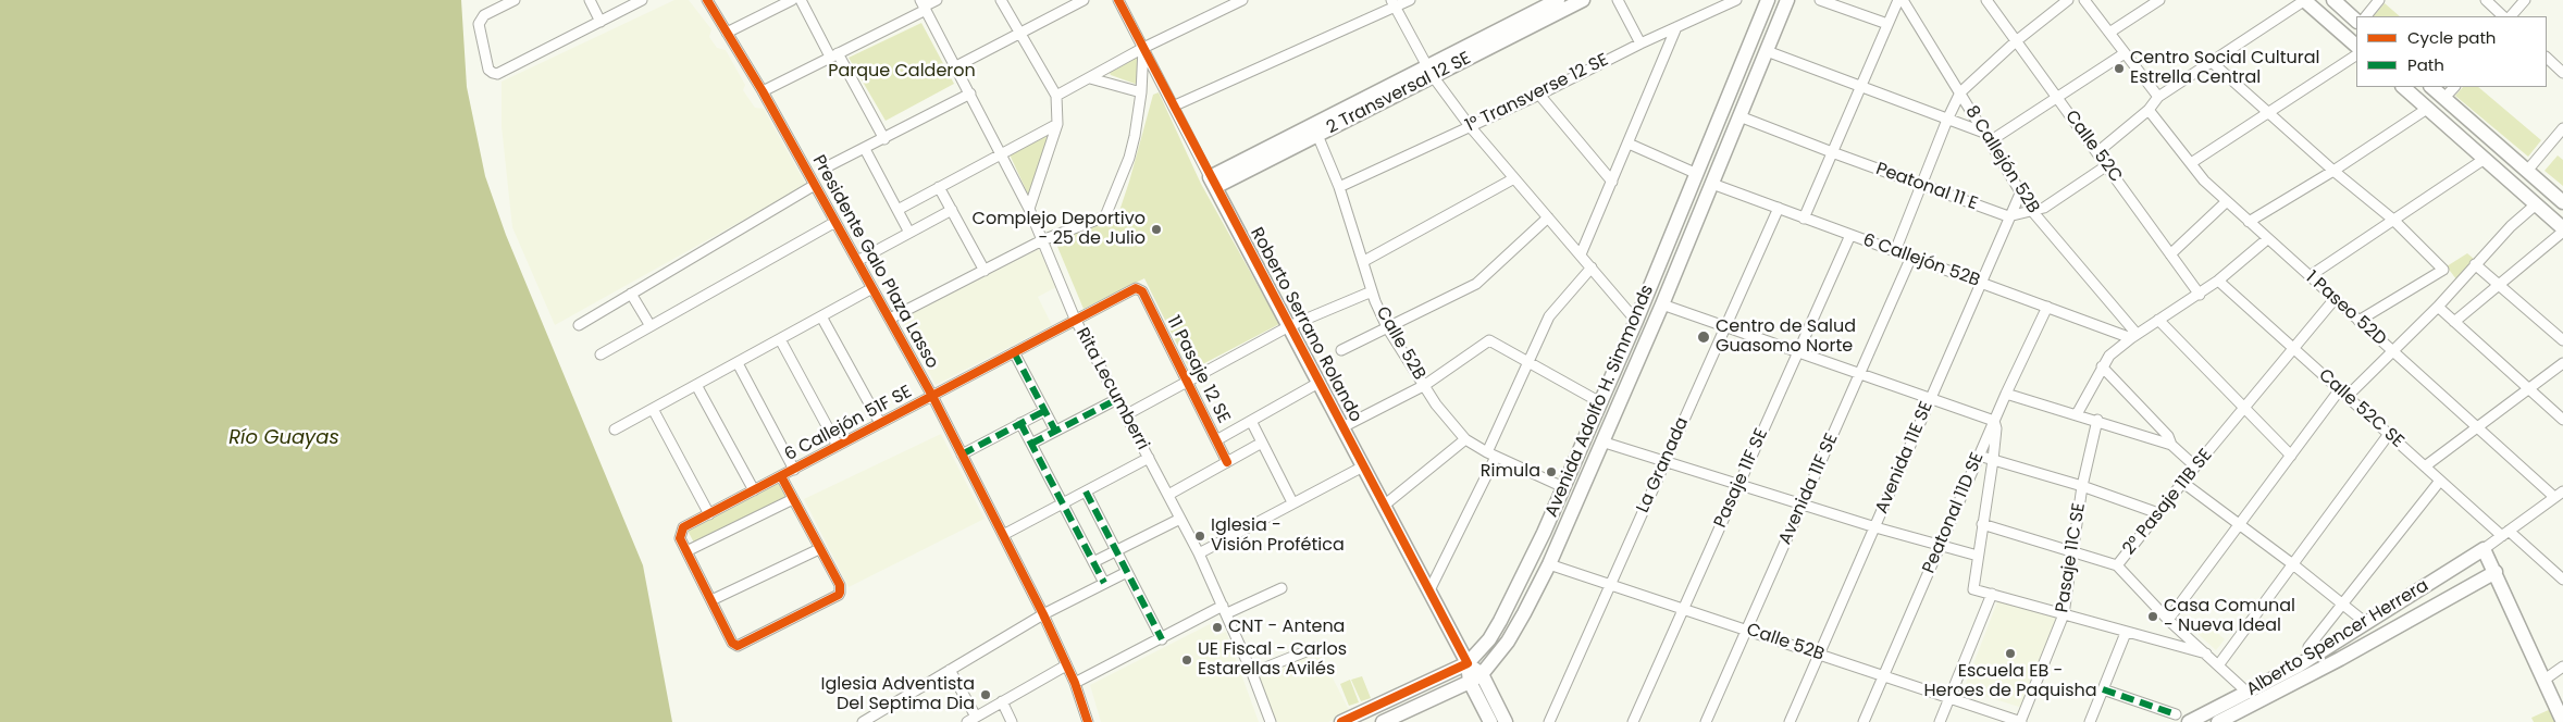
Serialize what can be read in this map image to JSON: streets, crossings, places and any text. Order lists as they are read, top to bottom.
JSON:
{
  "streets": {
    "street": [
      "2 Transversal 12 SE",
      "1° Transverse 12 SE",
      "Calle 52C",
      "8 Callejón 52B",
      "Peatonal 11 E",
      "6 Callejón 52B",
      "Presidente Galo Plaza Lasso",
      "1 Paseo 52D",
      "Roberto Serrano Rolando",
      "Calle 52B",
      "11 Pasaje 12 SE",
      "Rita Lecumberri",
      "Avenida Adolfo H. Simmonds",
      "Calle 52C SE",
      "6 Callejón 51F SE",
      "Avenida 11E SE",
      "La Granada",
      "Pasaje 11F SE",
      "Avenida 11F SE",
      "2° Pasaje 11B SE",
      "Peatonal 11D SE",
      "Pasaje 11C SE",
      "Alberto Spencer Herrera"
    ]
  },
  "crossings": [
    ["2 Transversal 12 SE", "Roberto Serrano Rolando"],
    ["2 Transversal 12 SE", "Calle 52B"],
    ["1° Transverse 12 SE", "Calle 52B"],
    ["8 Callejón 52B", "6 Callejón 52B"],
    ["8 Callejón 52B", "Avenida 11E SE"],
    ["Peatonal 11 E", "Avenida Adolfo H. Simmonds"],
    ["Peatonal 11 E", "Avenida 11E SE"],
    ["6 Callejón 52B", "Avenida Adolfo H. Simmonds"],
    ["6 Callejón 52B", "Avenida 11E SE"],
    ["6 Callejón 52B", "La Granada"],
    ["6 Callejón 52B", "Pasaje 11F SE"],
    ["6 Callejón 52B", "Avenida 11F SE"],
    ["6 Callejón 52B", "Peatonal 11D SE"],
    ["Presidente Galo Plaza Lasso", "6 Callejón 51F SE"],
    ["1 Paseo 52D", "2° Pasaje 11B SE"],
    ["Roberto Serrano Rolando", "Avenida Adolfo H. Simmonds"],
    ["Calle 52B", "Avenida Adolfo H. Simmonds"],
    ["Calle 52B", "Avenida 11E SE"],
    ["Calle 52B", "La Granada"],
    ["Calle 52B", "Pasaje 11F SE"],
    ["Calle 52B", "Avenida 11F SE"],
    ["Calle 52B", "Peatonal 11D SE"],
    ["Calle 52B", "Pasaje 11C SE"],
    ["11 Pasaje 12 SE", "6 Callejón 51F SE"],
    ["Rita Lecumberri", "6 Callejón 51F SE"],
    ["Calle 52C SE", "2° Pasaje 11B SE"],
    ["2° Pasaje 11B SE", "Alberto Spencer Herrera"]
  ],
  "water": ["Río Guayas"],
  "parks": ["Parque Calderon"],
  "places": [
    "Centro Social Cultural Estrella Central",
    "Complejo Deportivo - 25 de Julio",
    "Centro de Salud Guasomo Norte",
    "Rimula",
    "Iglesia - Visión Profética",
    "Casa Comunal - Nueva Ideal",
    "CNT - Antena",
    "Escuela EB - Heroes de Paquisha",
    "UE Fiscal - Carlos Estarellas Avilés",
    "Iglesia Adventista Del Septima Dia"
  ],
  "legend": ["Cycle path", "Path"]
}
